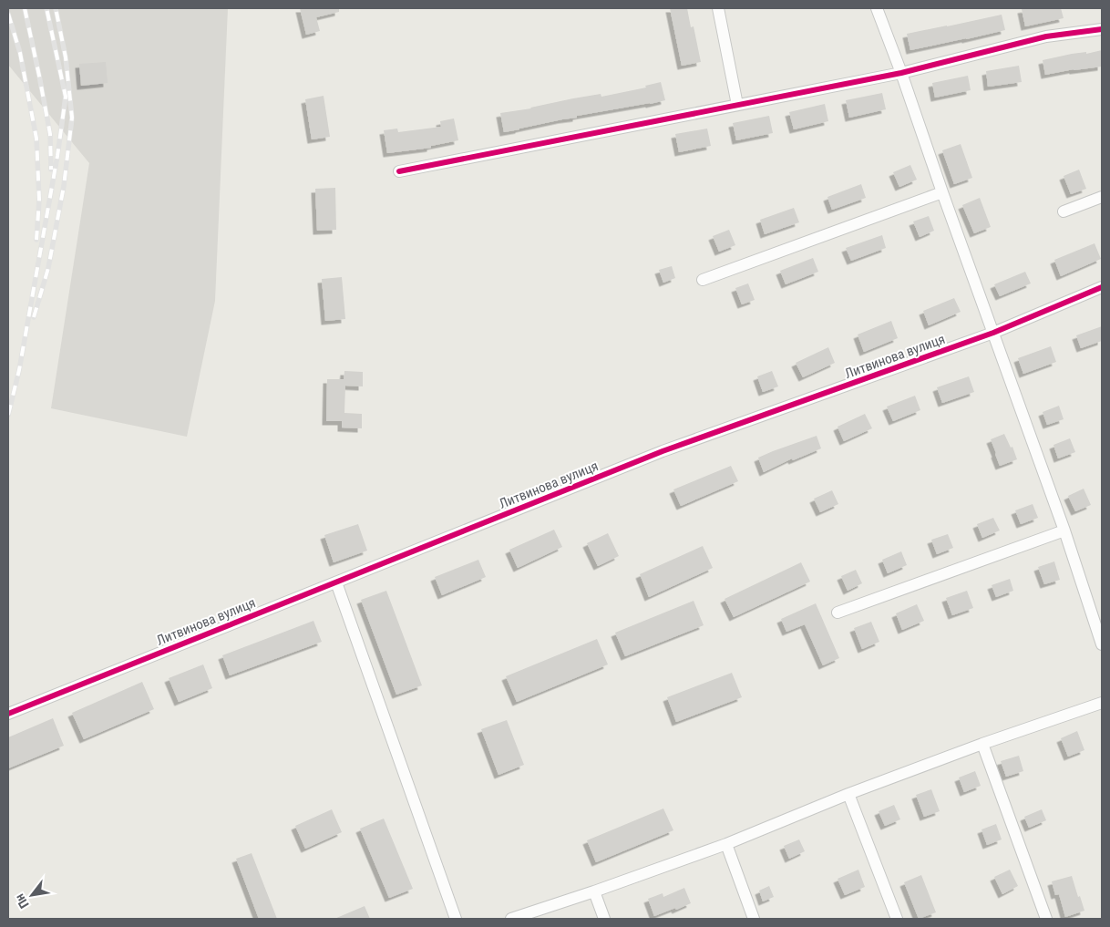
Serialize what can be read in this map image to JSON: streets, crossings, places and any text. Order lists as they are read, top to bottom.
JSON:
{
  "streets": {
    "street": ["Литвинова вулиця"]
  },
  "north": "bottom left"
}
